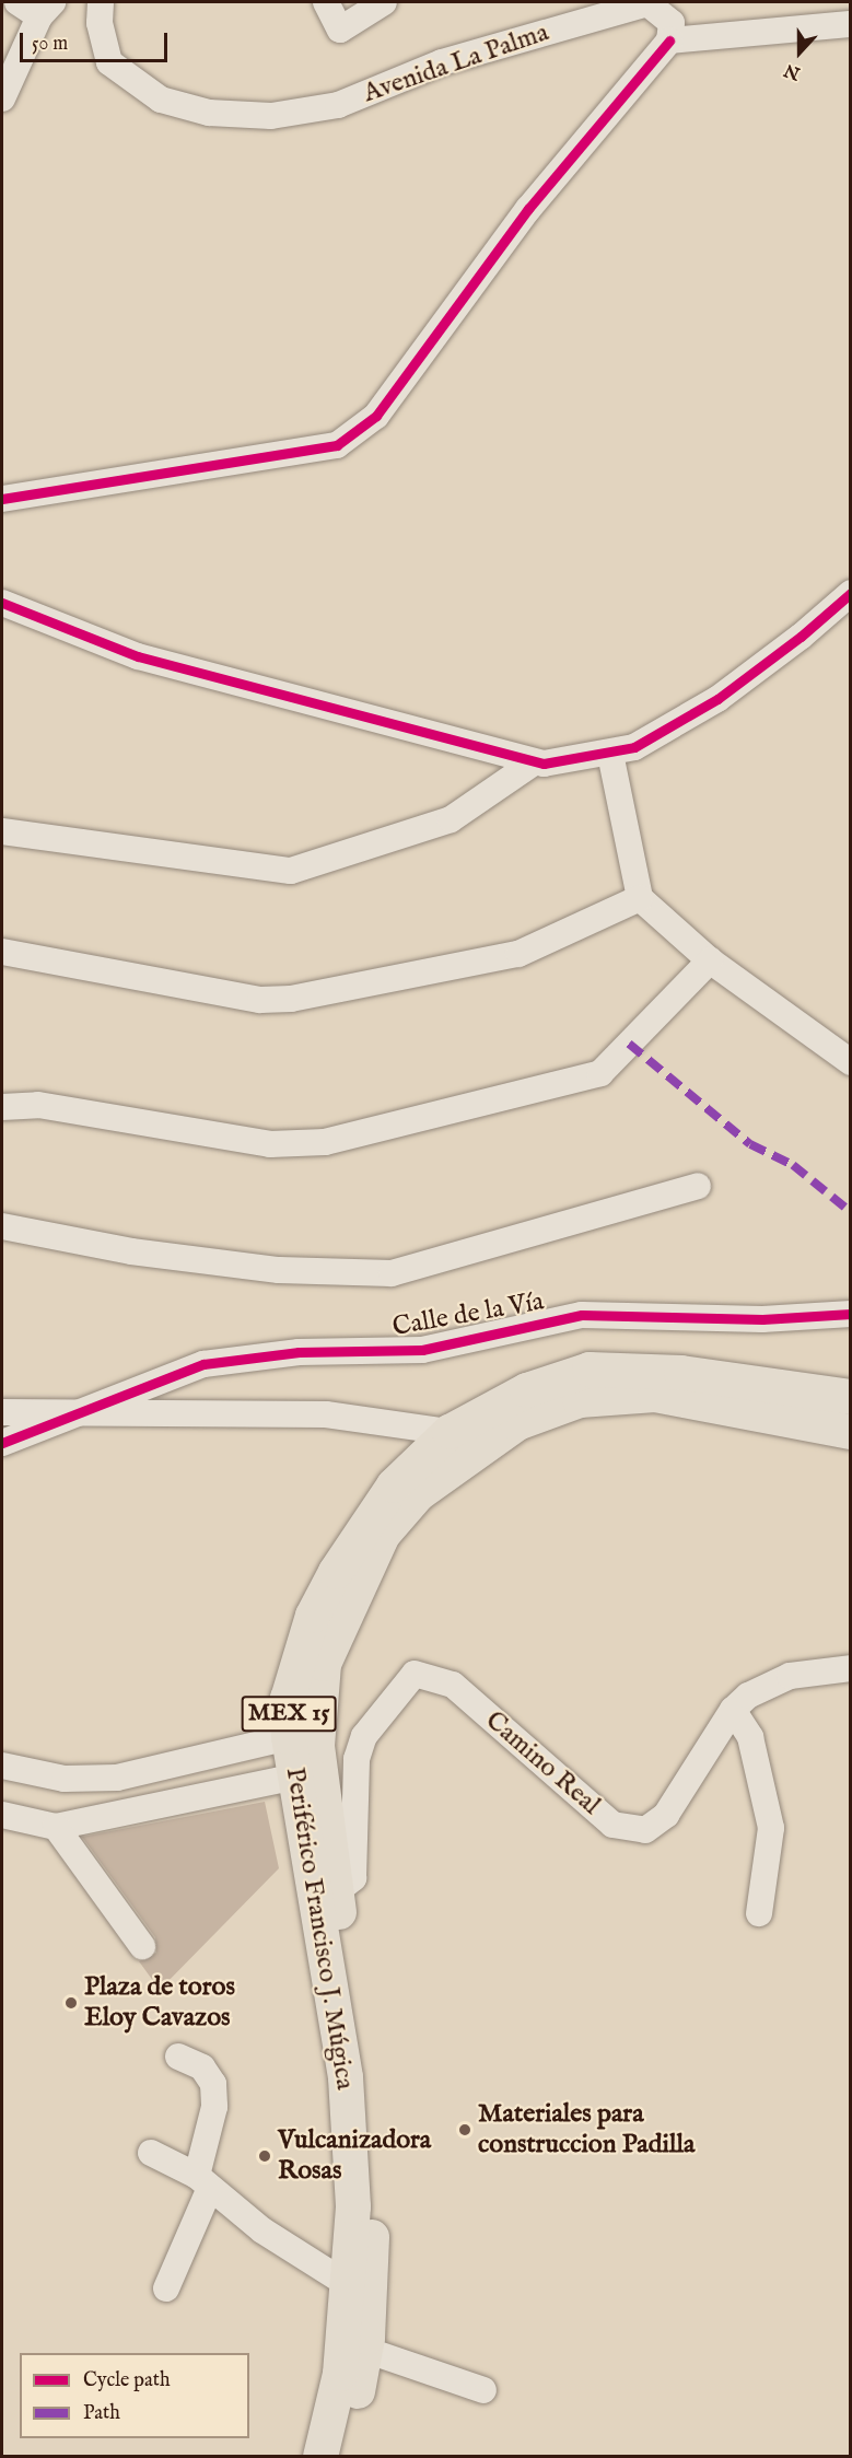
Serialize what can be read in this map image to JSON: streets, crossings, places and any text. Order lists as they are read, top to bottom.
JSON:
{
  "streets": {
    "main road": ["MEX 15", "Periférico Francisco J. Múgica"],
    "street": ["Avenida La Palma", "Calle de la Vía", "Camino Real"]
  },
  "crossings": [
    ["Camino Real", "Periférico Francisco J. Múgica"]
  ],
  "places": ["Plaza de toros Eloy Cavazos", "Materiales para construccion Padilla", "Vulcanizadora Rosas"],
  "legend": ["Cycle path", "Path"],
  "scale_bar": "50 m",
  "north": "bottom"
}
